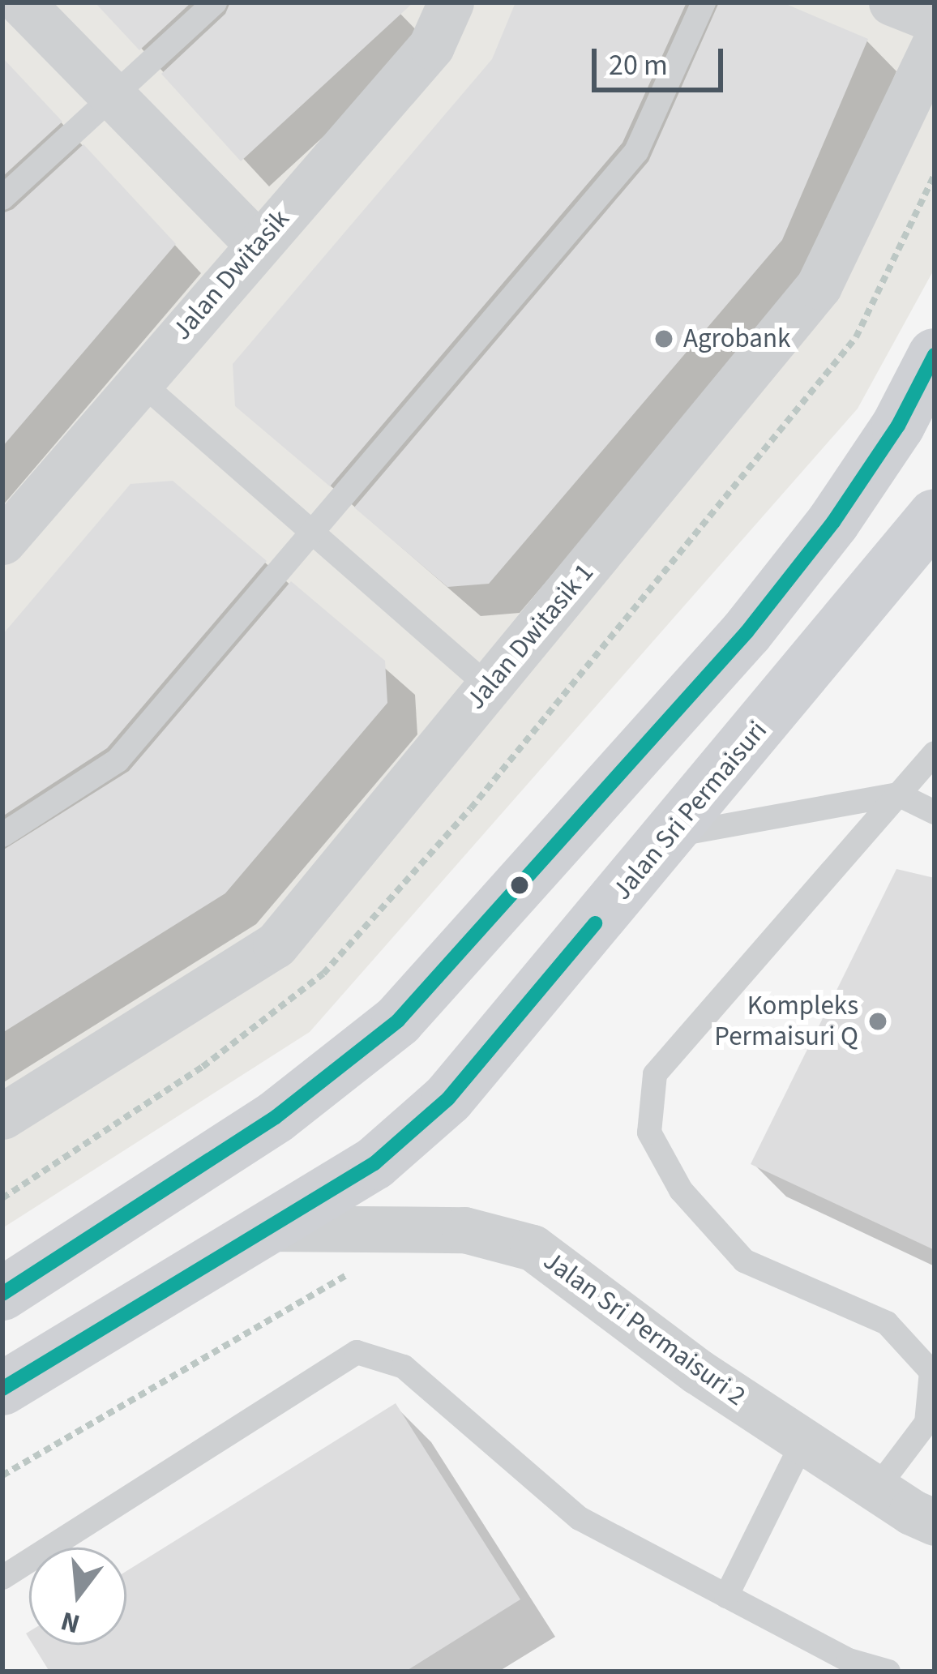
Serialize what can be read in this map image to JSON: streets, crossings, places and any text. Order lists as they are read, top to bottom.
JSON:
{
  "streets": {
    "main road": ["Jalan Sri Permaisuri"],
    "street": ["Jalan Dwitasik", "Jalan Dwitasik 1", "Jalan Sri Permaisuri 2"]
  },
  "crossings": [
    ["Jalan Sri Permaisuri", "Jalan Sri Permaisuri 2"]
  ],
  "places": ["Agrobank", "Kompleks Permaisuri Q"],
  "scale_bar": "20 m",
  "north": "bottom"
}
